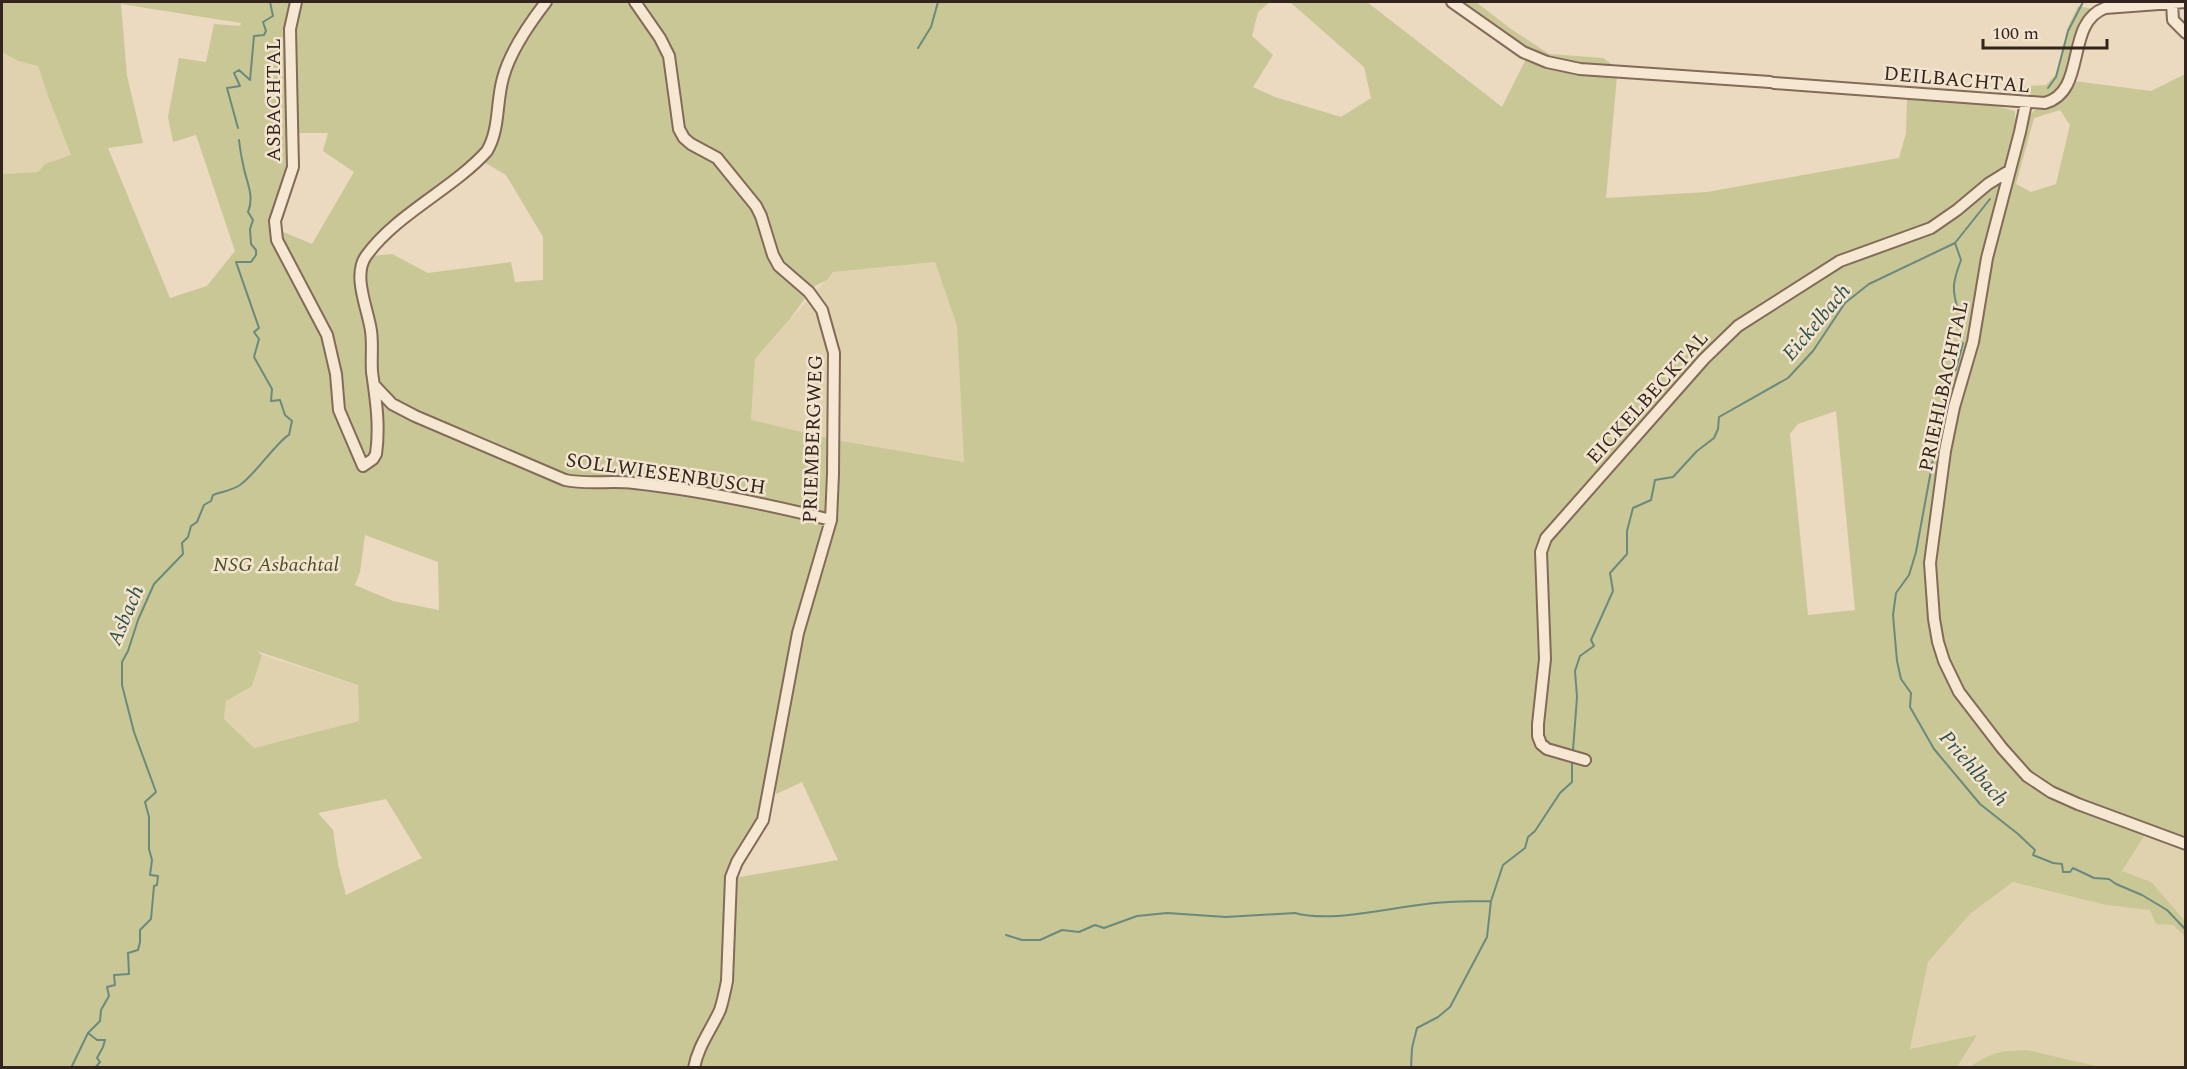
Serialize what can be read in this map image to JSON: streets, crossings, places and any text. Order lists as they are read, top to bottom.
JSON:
{
  "streets": {
    "street": [
      "DEILBACHTAL",
      "ASBACHTAL",
      "PRIEHLBACHTAL",
      "EICKELBECKTAL",
      "PRIEMBERGWEG",
      "SOLLWIESENBUSCH"
    ]
  },
  "crossings": [
    ["DEILBACHTAL", "PRIEHLBACHTAL"],
    ["ASBACHTAL", "SOLLWIESENBUSCH"],
    ["PRIEHLBACHTAL", "EICKELBECKTAL"],
    ["PRIEMBERGWEG", "SOLLWIESENBUSCH"]
  ],
  "water": ["Eickelbach", "Asbach", "Priehlbach"],
  "parks": ["NSG Asbachtal"],
  "scale_bar": "100 m"
}
